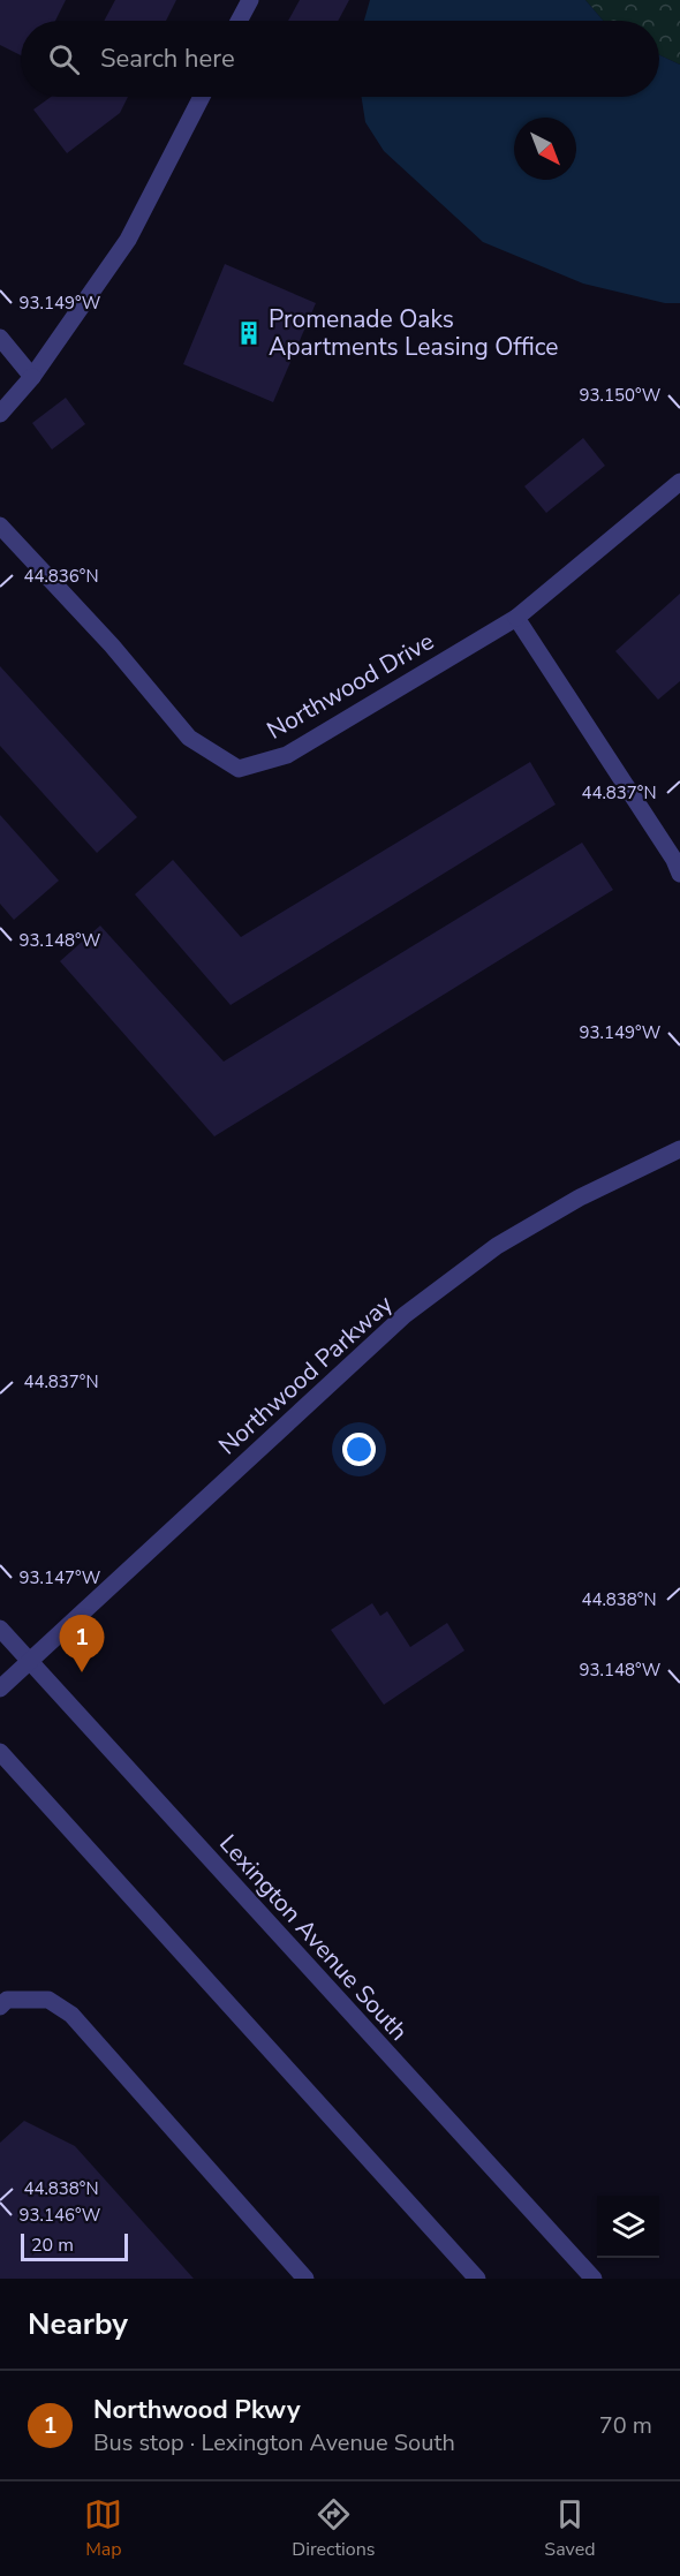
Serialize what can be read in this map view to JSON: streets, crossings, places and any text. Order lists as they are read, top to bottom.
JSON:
{
  "streets": {
    "street": ["Northwood Drive", "Northwood Parkway", "Lexington Avenue South"]
  },
  "crossings": [
    ["Northwood Parkway", "Lexington Avenue South"]
  ],
  "places": {
    "building": ["Promenade Oaks Apartments Leasing Office"]
  },
  "scale_bar": "20 m",
  "north": "bottom right",
  "page": {
    "search": "Search here",
    "pins": "1",
    "scale": "20 m",
    "heading": "Nearby",
    "list": [
      {
        "mark": "1",
        "name": "Northwood Pkwy",
        "note": "Bus stop · Lexington Avenue South",
        "value": "70 m"
      }
    ],
    "nav": ["Map", "Directions", "Saved"]
  },
  "coordinates": [
    "93.149°W",
    "93.150°W",
    "44.836°N",
    "44.837°N",
    "93.148°W",
    "93.147°W",
    "44.838°N",
    "93.146°W"
  ]
}
